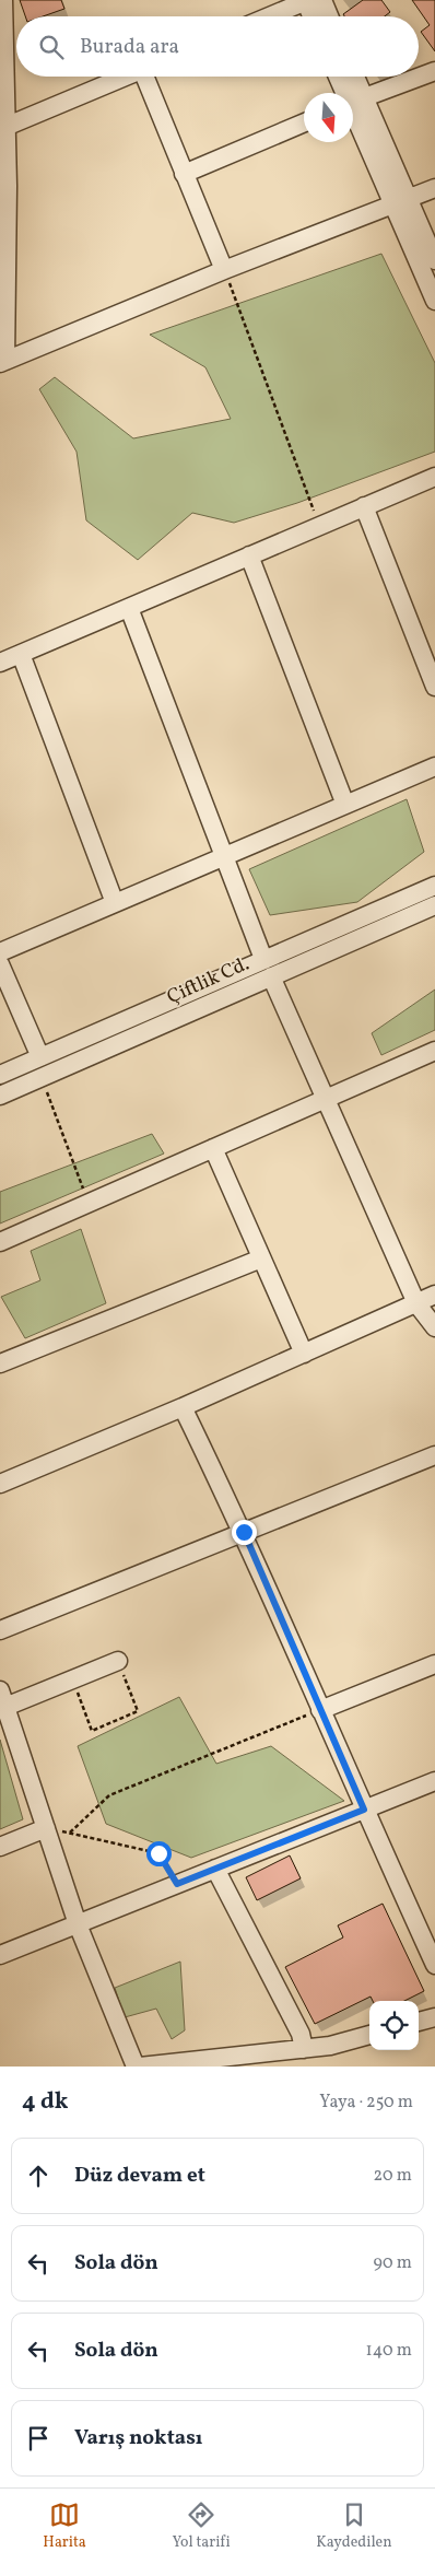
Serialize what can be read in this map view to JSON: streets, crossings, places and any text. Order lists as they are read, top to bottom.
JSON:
{
  "streets": {
    "street": ["Çiftlik Cd."]
  },
  "north": "bottom",
  "page": {
    "search": "Burada ara",
    "heading": ["4 dk", "Yaya · 250 m"],
    "list": [
      ["Düz devam et", "20 m"],
      ["Sola dön", "90 m"],
      ["Sola dön", "140 m"],
      "Varış noktası"
    ],
    "nav": ["Harita", "Yol tarifi", "Kaydedilen"]
  }
}
